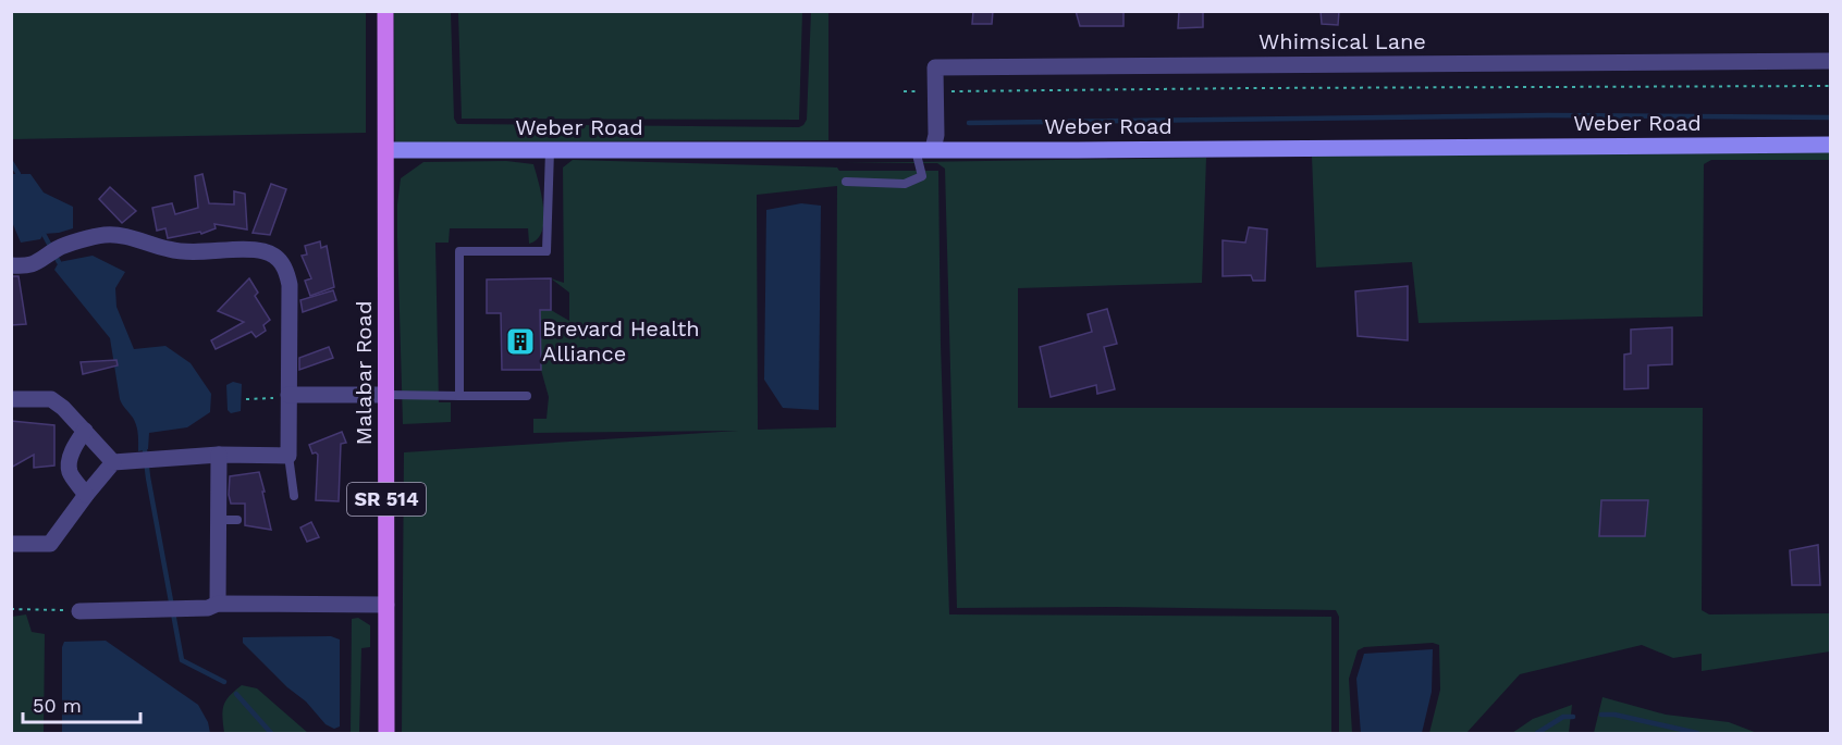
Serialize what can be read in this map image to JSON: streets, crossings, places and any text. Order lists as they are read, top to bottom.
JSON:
{
  "streets": {
    "main road": ["Malabar Road", "SR 514"],
    "street": ["Whimsical Lane", "Weber Road"]
  },
  "crossings": [
    ["Whimsical Lane", "Weber Road"],
    ["Weber Road", "Malabar Road"]
  ],
  "places": {
    "building": ["Brevard Health Alliance"]
  },
  "scale_bar": "50 m"
}
